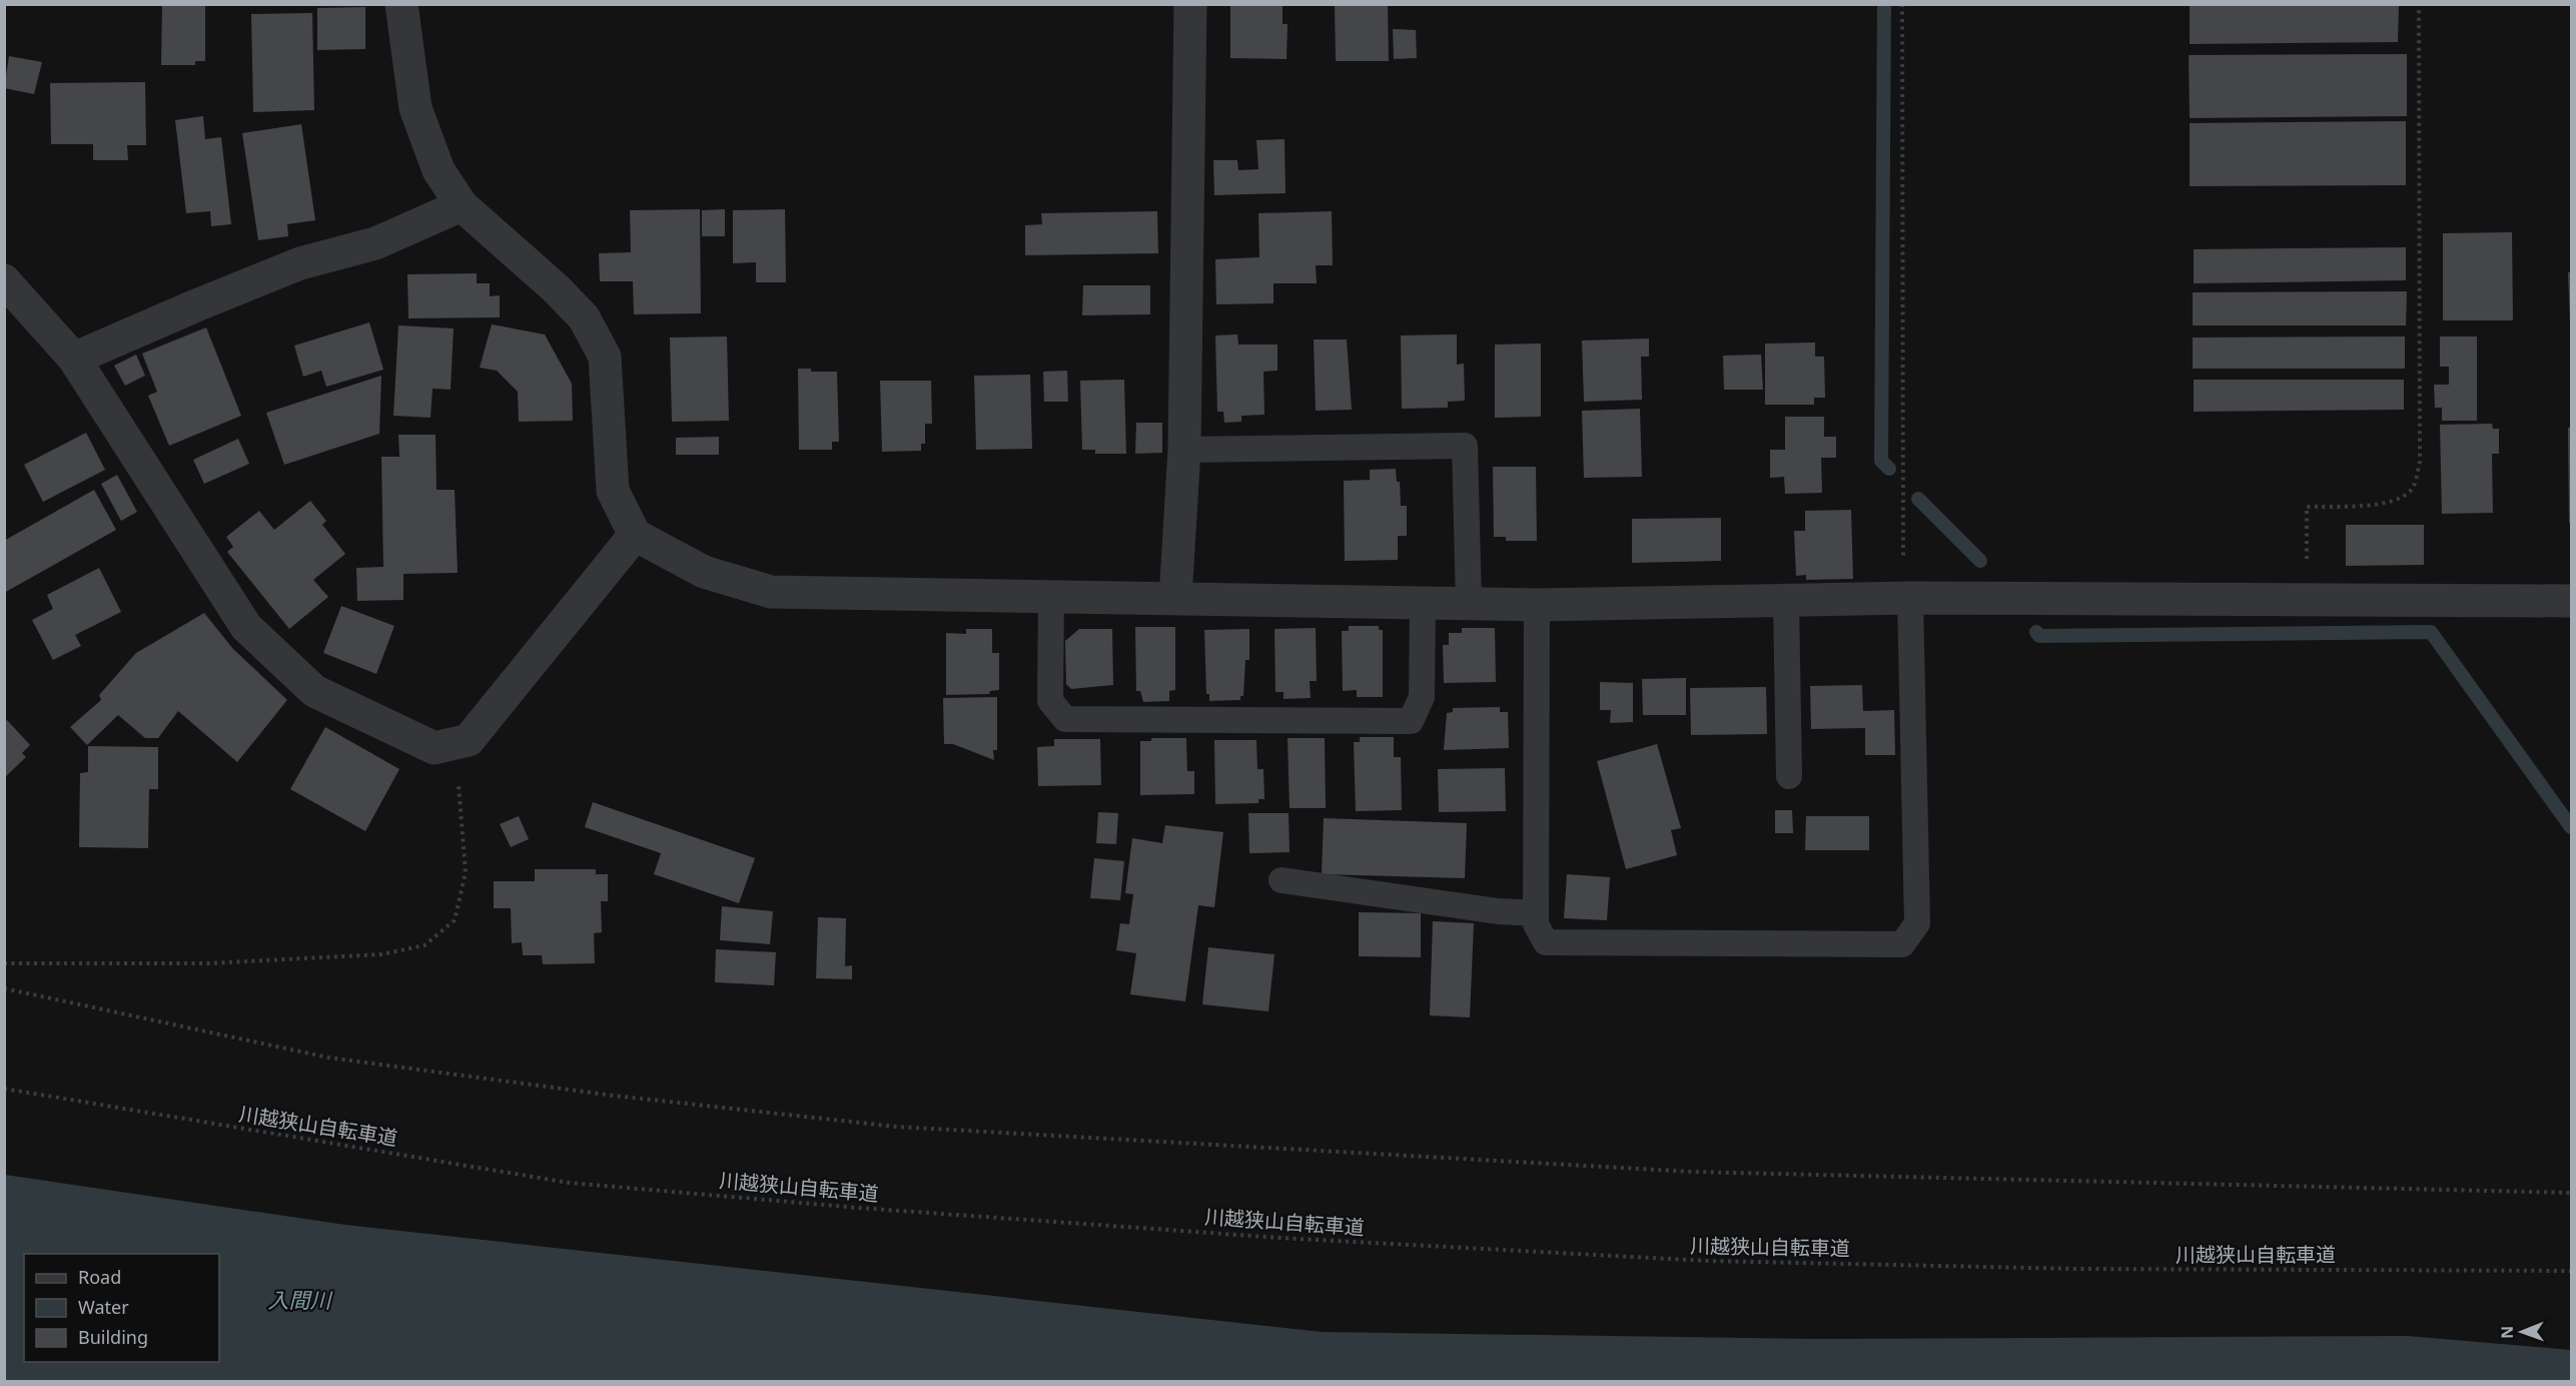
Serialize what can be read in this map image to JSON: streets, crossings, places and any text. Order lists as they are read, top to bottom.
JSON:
{
  "streets": {
    "path": ["川越狭山自転車道"]
  },
  "water": ["入間川"],
  "legend": ["Road", "Water", "Building"],
  "north": "left"
}
